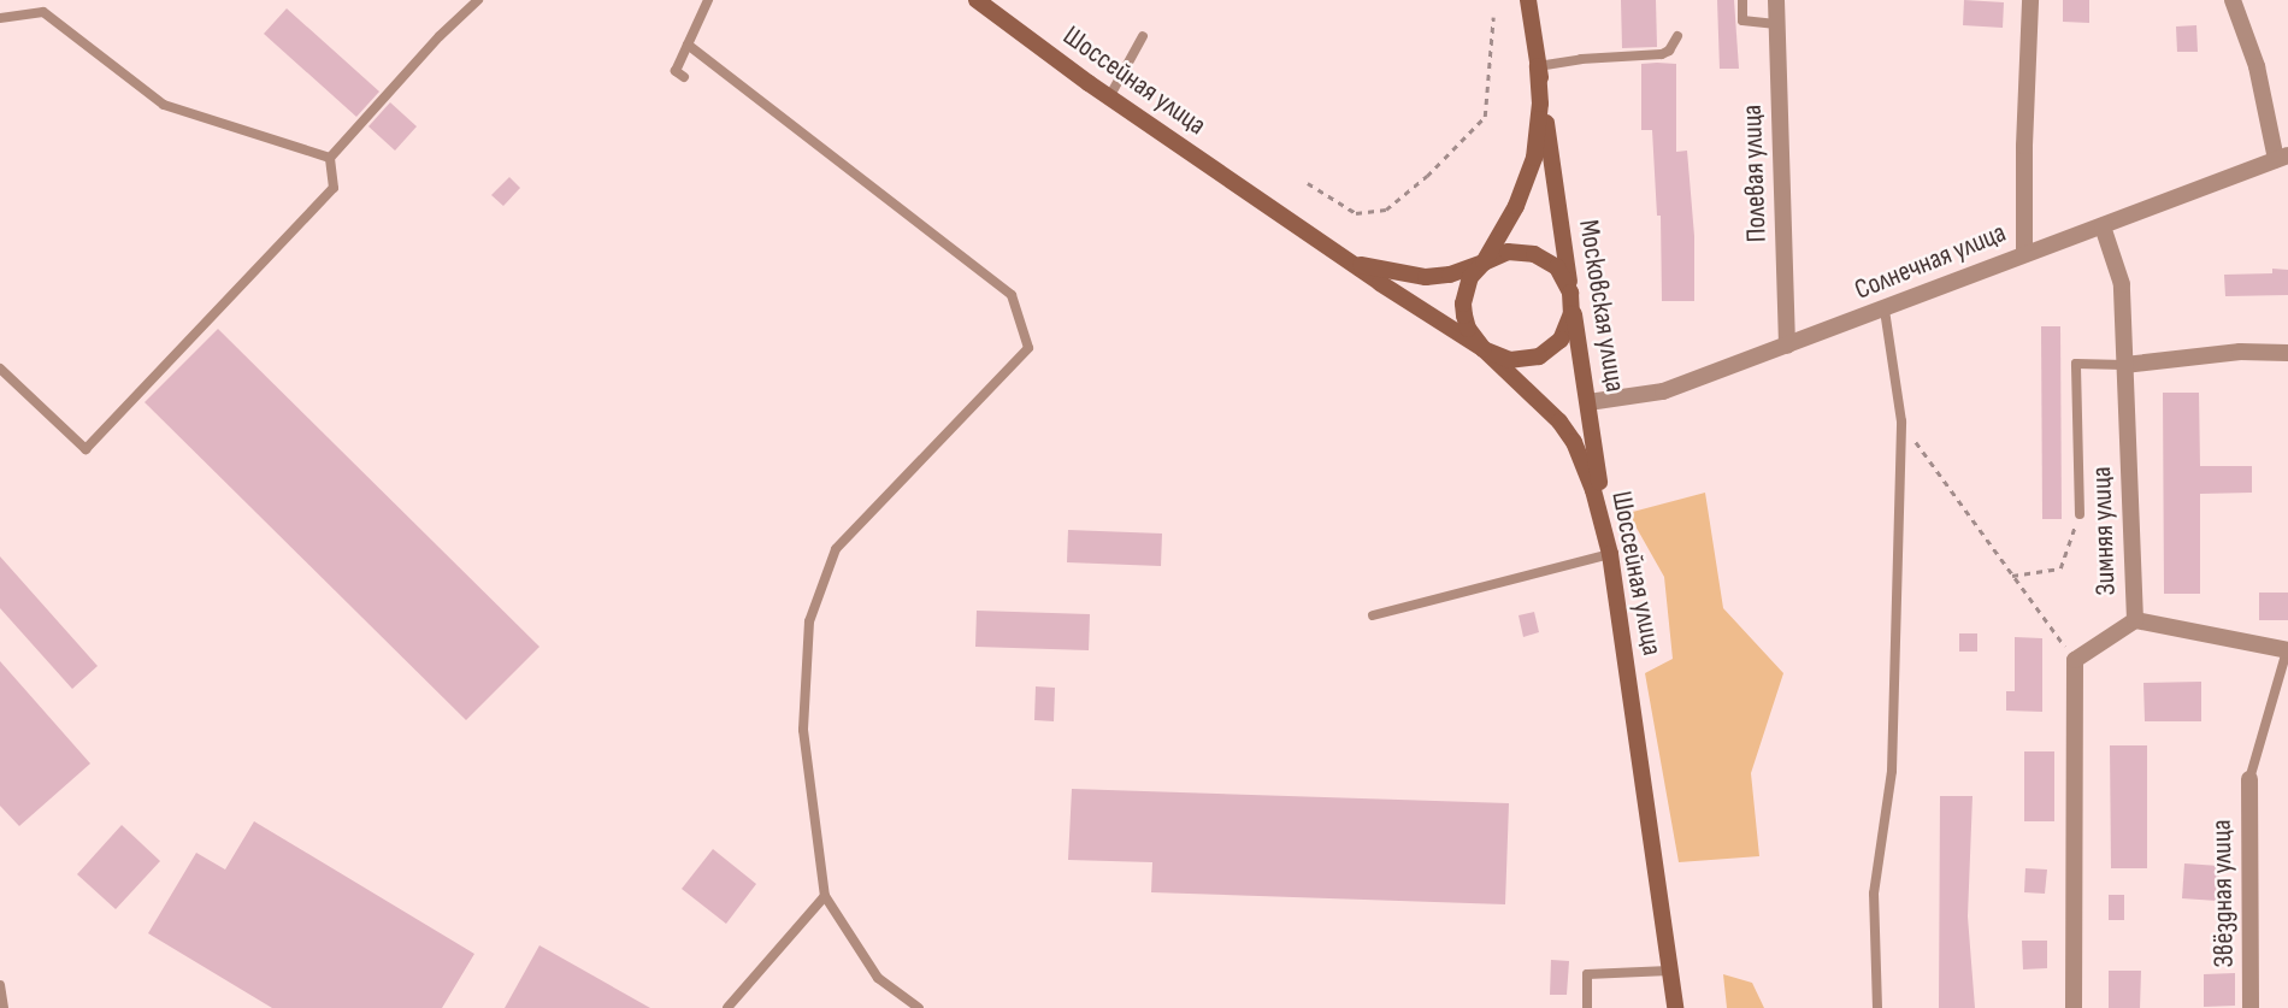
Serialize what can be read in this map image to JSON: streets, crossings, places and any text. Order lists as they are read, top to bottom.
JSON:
{
  "streets": {
    "main road": ["Шоссейная улица", "Московская улица"],
    "street": [
      "Полевая улица",
      "Солнечная улица",
      "Зимняя улица",
      "Звёздная улица"
    ]
  },
  "crossings": [
    ["Шоссейная улица", "Московская улица"],
    ["Полевая улица", "Солнечная улица"],
    ["Солнечная улица", "Московская улица"],
    ["Солнечная улица", "Зимняя улица"]
  ]
}
